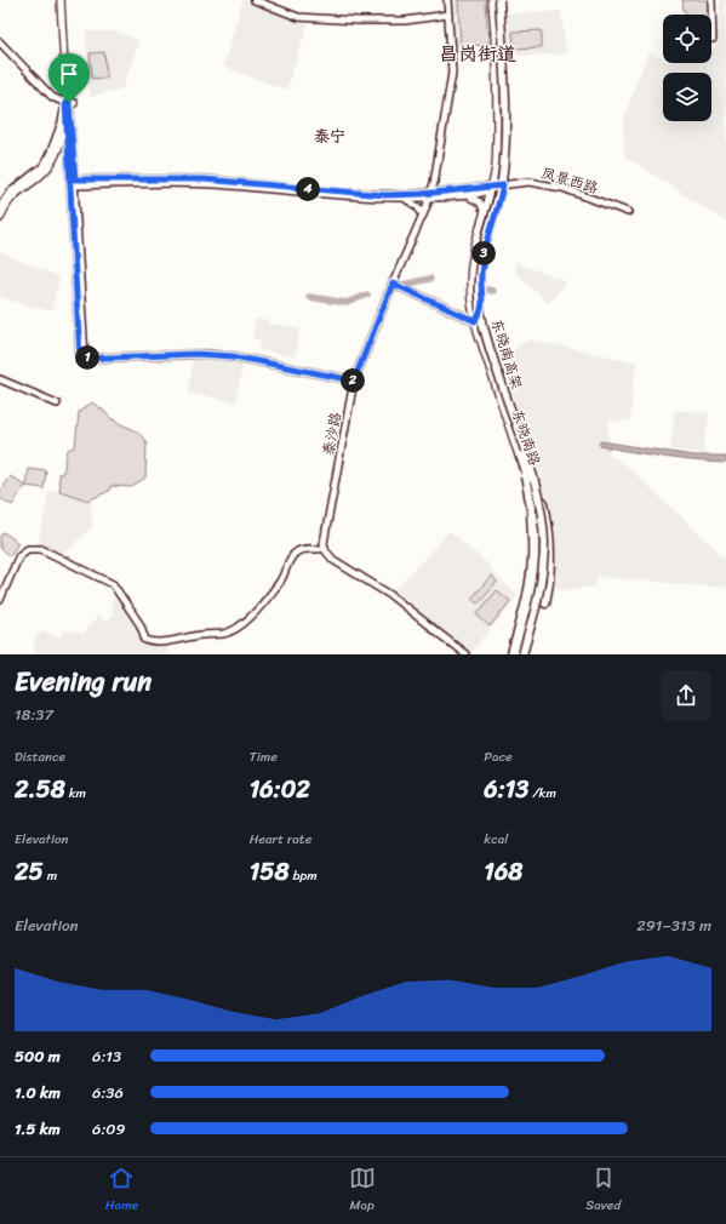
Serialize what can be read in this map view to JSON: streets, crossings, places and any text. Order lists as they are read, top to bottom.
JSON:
{
  "streets": {
    "highway": ["东晓南高架"],
    "main road": ["东晓南路"],
    "street": ["凤景西路", "泰沙路"]
  },
  "crossings": [
    ["凤景西路", "东晓南路"],
    ["东晓南高架", "东晓南路"]
  ],
  "districts": ["昌岗街道", "泰宁"],
  "page": {
    "pins": [
      "4",
      "3",
      "1",
      "2"
    ],
    "heading": ["Evening run", "18:37"],
    "stats": [
      ["Distance", "2.58 km"],
      ["Time", "16:02"],
      ["Pace", "6:13 /km"],
      ["Elevation", "25 m"],
      ["Heart rate", "158 bpm"],
      ["kcal", "168"]
    ],
    "chart": ["Elevation", "291–313 m"],
    "list": [
      {
        "name": "500 m",
        "note": "6:13"
      },
      {
        "name": "1.0 km",
        "note": "6:36"
      },
      {
        "name": "1.5 km",
        "note": "6:09"
      }
    ],
    "tabs": ["Home", "Map", "Saved"]
  }
}
